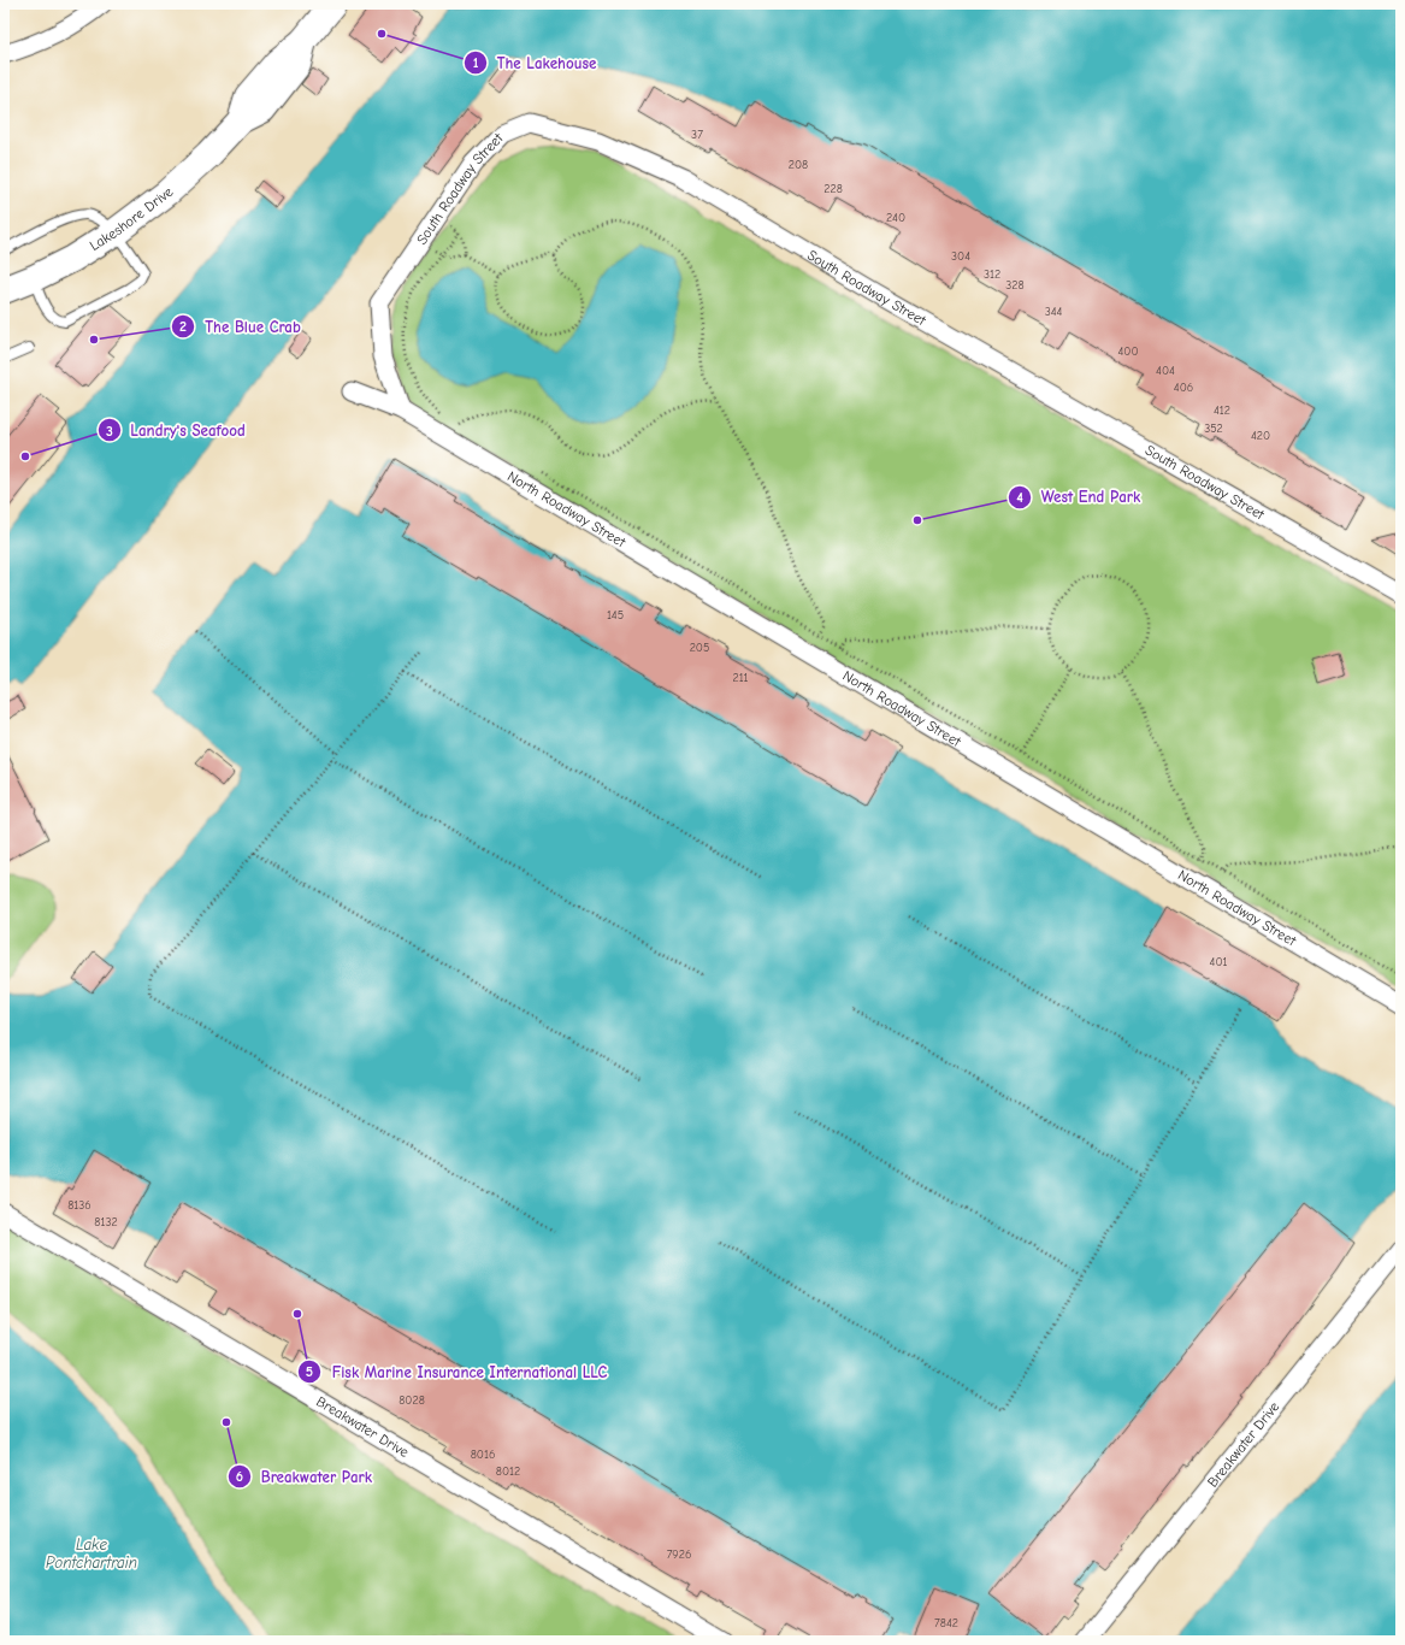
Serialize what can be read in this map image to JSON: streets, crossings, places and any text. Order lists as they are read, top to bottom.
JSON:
{
  "streets": {
    "street": [
      "South Roadway Street",
      "Lakeshore Drive",
      "North Roadway Street",
      "Breakwater Drive"
    ]
  },
  "crossings": [
    ["South Roadway Street", "North Roadway Street"]
  ],
  "water": ["Lake Pontchartrain"],
  "places": [
    "The Lakehouse",
    "The Blue Crab",
    "Landry's Seafood",
    "West End Park",
    "Fisk Marine Insurance International LLC",
    "Breakwater Park"
  ],
  "house_numbers": [
    "37",
    "208",
    "228",
    "240",
    "304",
    "312",
    "328",
    "344",
    "400",
    "404",
    "406",
    "412",
    "352",
    "420",
    "145",
    "205",
    "211",
    "401",
    "8136",
    "8132",
    "8028",
    "8016",
    "8012",
    "7926",
    "7842"
  ]
}
